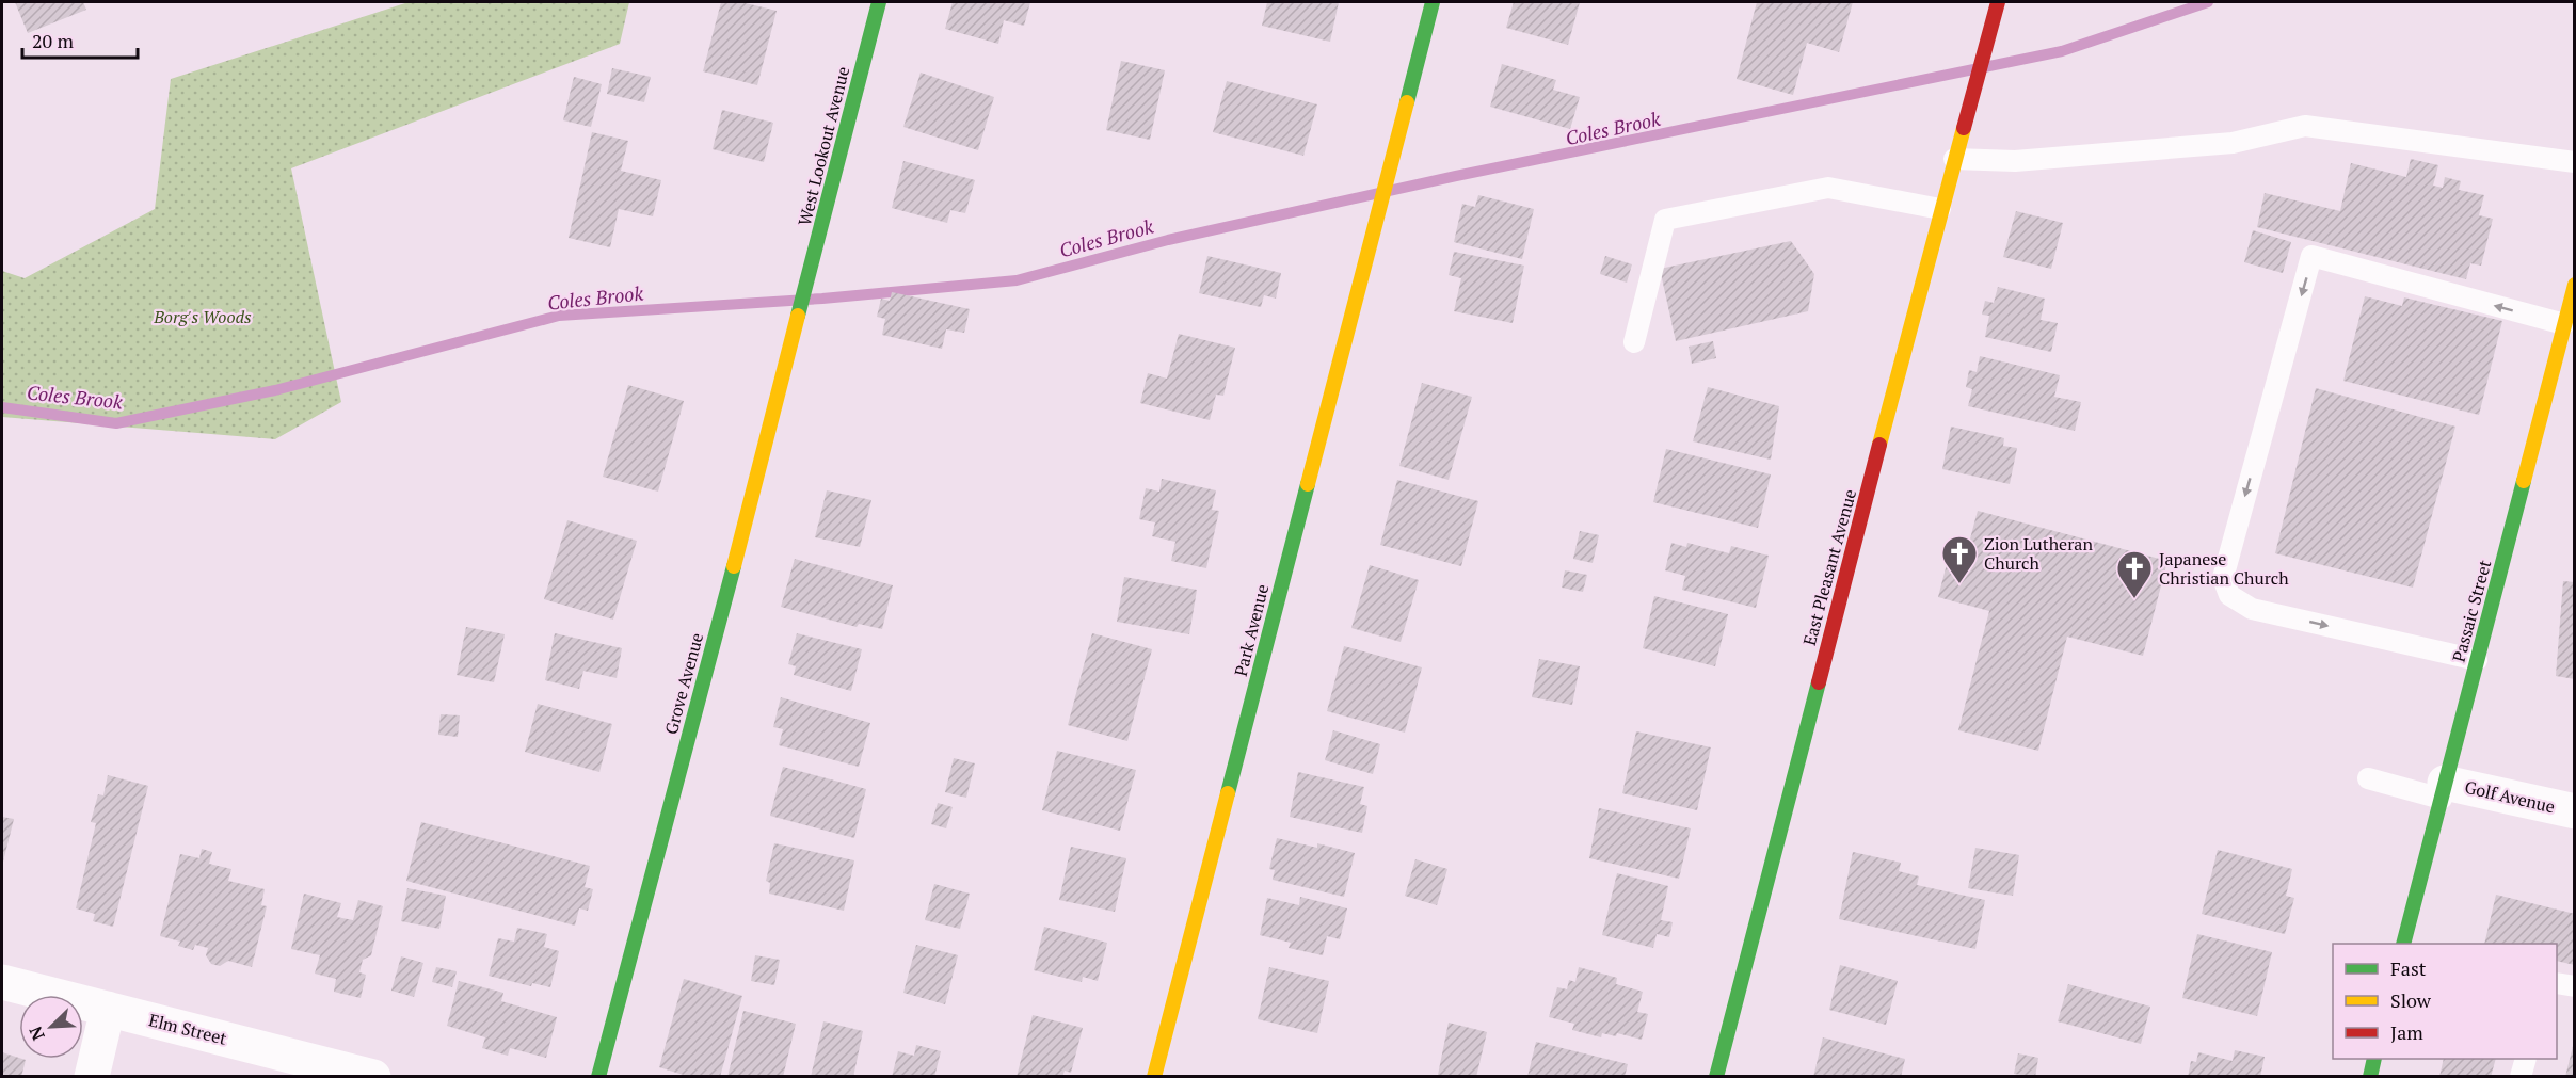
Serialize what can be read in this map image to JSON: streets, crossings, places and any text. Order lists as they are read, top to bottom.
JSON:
{
  "streets": {
    "street": [
      "West Lookout Avenue",
      "East Pleasant Avenue",
      "Passaic Street",
      "Park Avenue",
      "Grove Avenue",
      "Golf Avenue",
      "Elm Street"
    ]
  },
  "crossings": [
    ["West Lookout Avenue", "Grove Avenue"],
    ["Passaic Street", "Golf Avenue"]
  ],
  "water": ["Coles Brook"],
  "parks": ["Borg's Woods"],
  "places": {
    "church": ["Zion Lutheran Church", "Japanese Christian Church"]
  },
  "legend": ["Fast", "Slow", "Jam"],
  "scale_bar": "20 m",
  "north": "bottom left"
}
